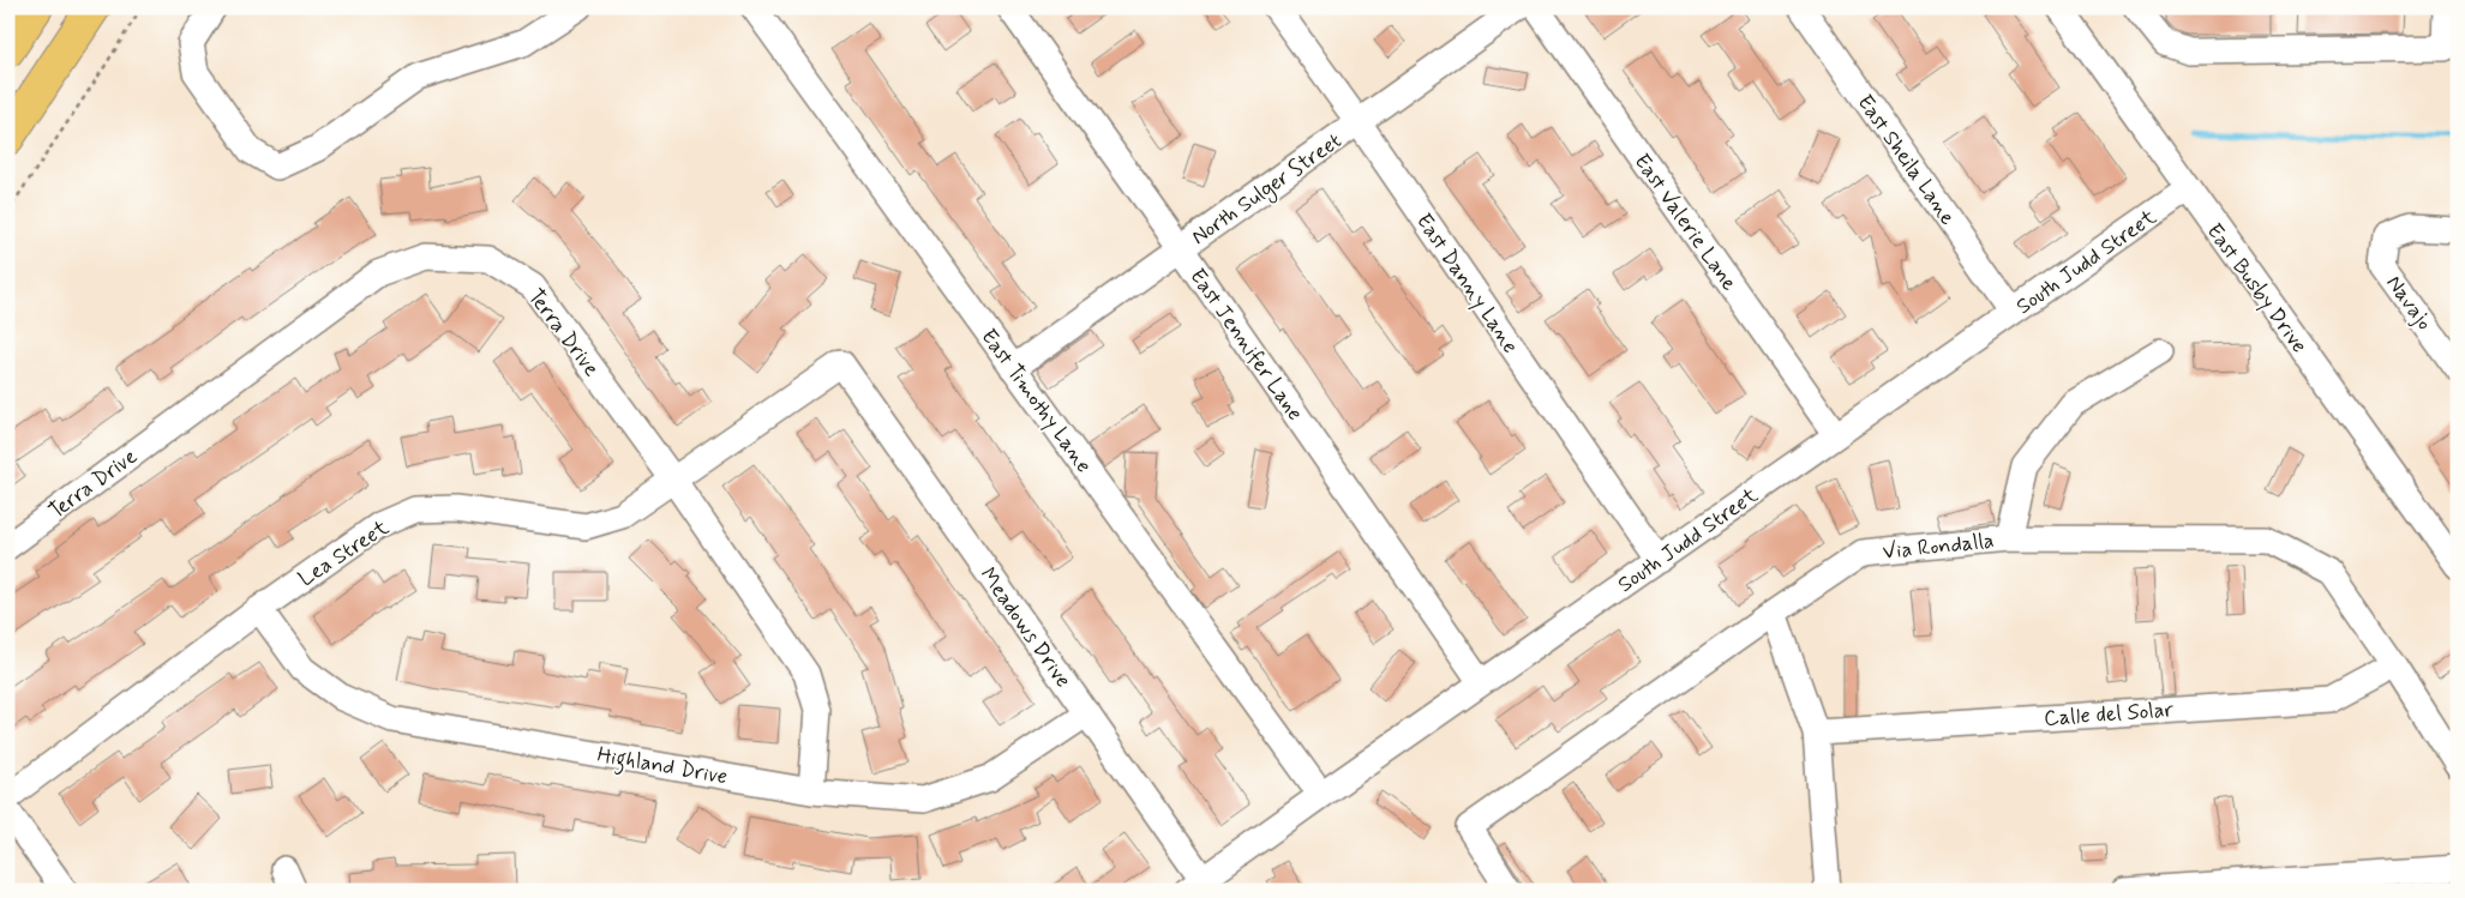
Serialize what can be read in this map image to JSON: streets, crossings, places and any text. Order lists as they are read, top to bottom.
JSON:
{
  "streets": {
    "street": [
      "East Sheila Lane",
      "North Sulger Street",
      "East Valerie Lane",
      "South Judd Street",
      "East Danny Lane",
      "East Busby Drive",
      "Navajo",
      "Terra Drive",
      "East Jennifer Lane",
      "East Timothy Lane",
      "Via Rondalla",
      "Lea Street",
      "Meadows Drive",
      "Calle del Solar",
      "Highland Drive"
    ]
  },
  "crossings": [
    ["East Sheila Lane", "South Judd Street"],
    ["North Sulger Street", "East Danny Lane"],
    ["North Sulger Street", "East Jennifer Lane"],
    ["North Sulger Street", "East Timothy Lane"],
    ["East Valerie Lane", "South Judd Street"],
    ["South Judd Street", "East Danny Lane"],
    ["South Judd Street", "East Busby Drive"],
    ["South Judd Street", "East Jennifer Lane"],
    ["South Judd Street", "East Timothy Lane"],
    ["South Judd Street", "Meadows Drive"],
    ["Terra Drive", "Lea Street"],
    ["Terra Drive", "Highland Drive"],
    ["Via Rondalla", "Calle del Solar"],
    ["Lea Street", "Meadows Drive"],
    ["Lea Street", "Highland Drive"],
    ["Meadows Drive", "Highland Drive"]
  ]
}
